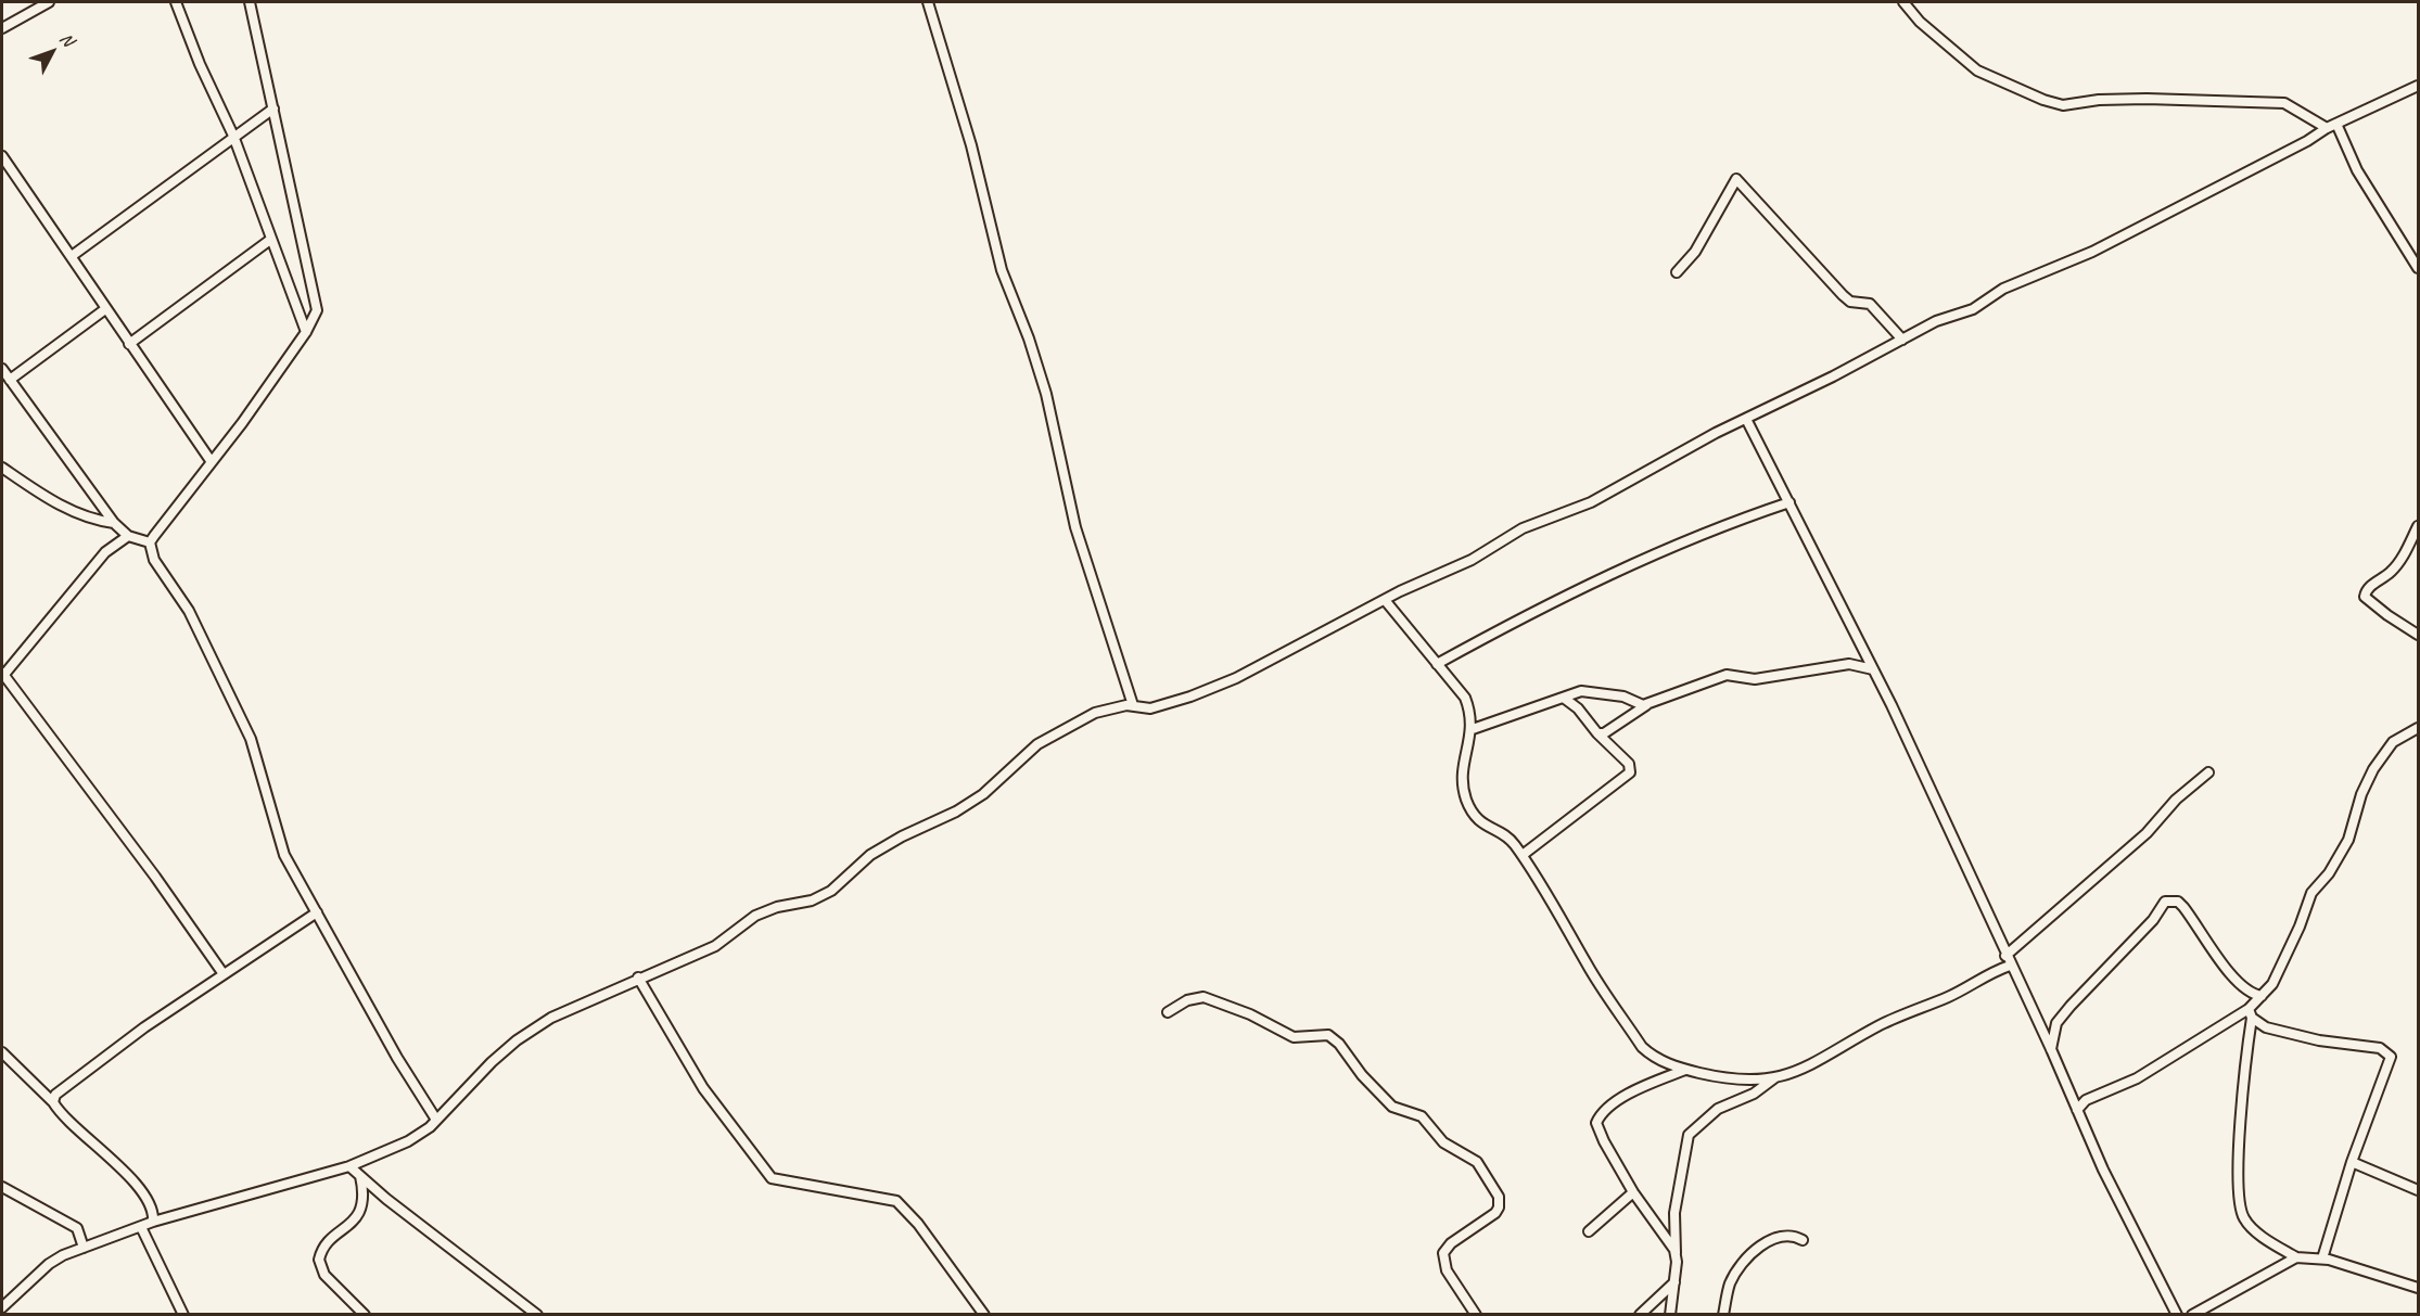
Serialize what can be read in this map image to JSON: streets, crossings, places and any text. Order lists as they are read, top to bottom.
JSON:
{
  "north": "top right"
}
